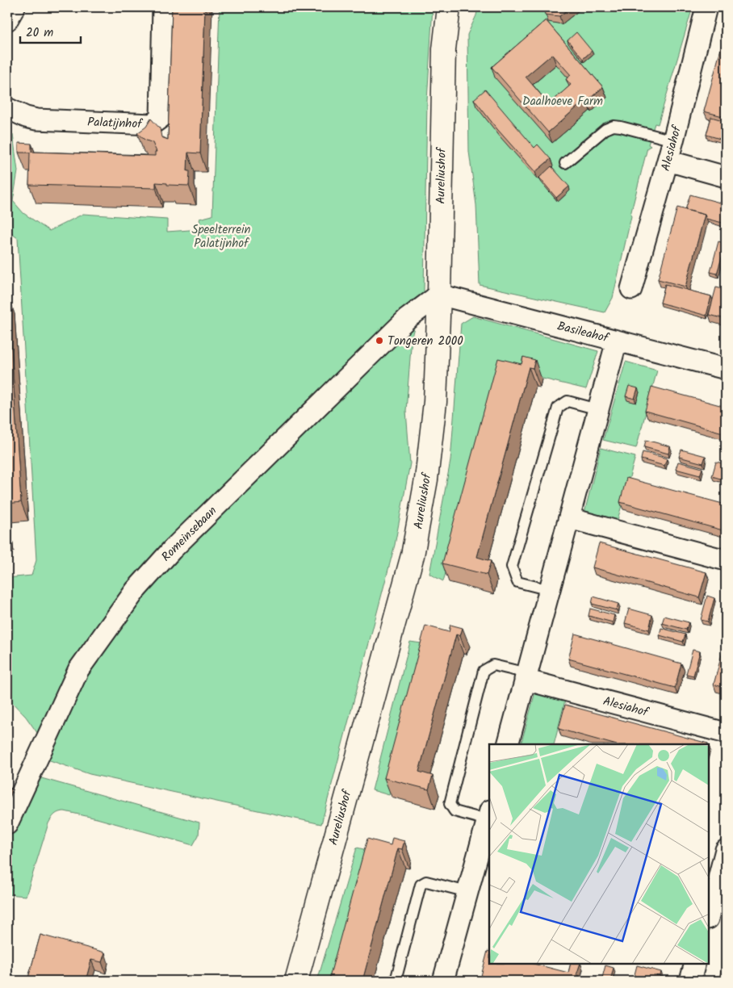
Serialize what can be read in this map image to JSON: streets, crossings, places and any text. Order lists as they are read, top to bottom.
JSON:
{
  "streets": {
    "street": [
      "Palatijnhof",
      "Alesiahof",
      "Aureliushof",
      "Basileahof",
      "Romeinsebaan"
    ]
  },
  "crossings": [
    ["Aureliushof", "Basileahof"],
    ["Aureliushof", "Romeinsebaan"],
    ["Basileahof", "Romeinsebaan"]
  ],
  "parks": ["Daalhoeve Farm", "Speelterrein Palatijnhof"],
  "places": ["Tongeren 2000"],
  "scale_bar": "20 m"
}
